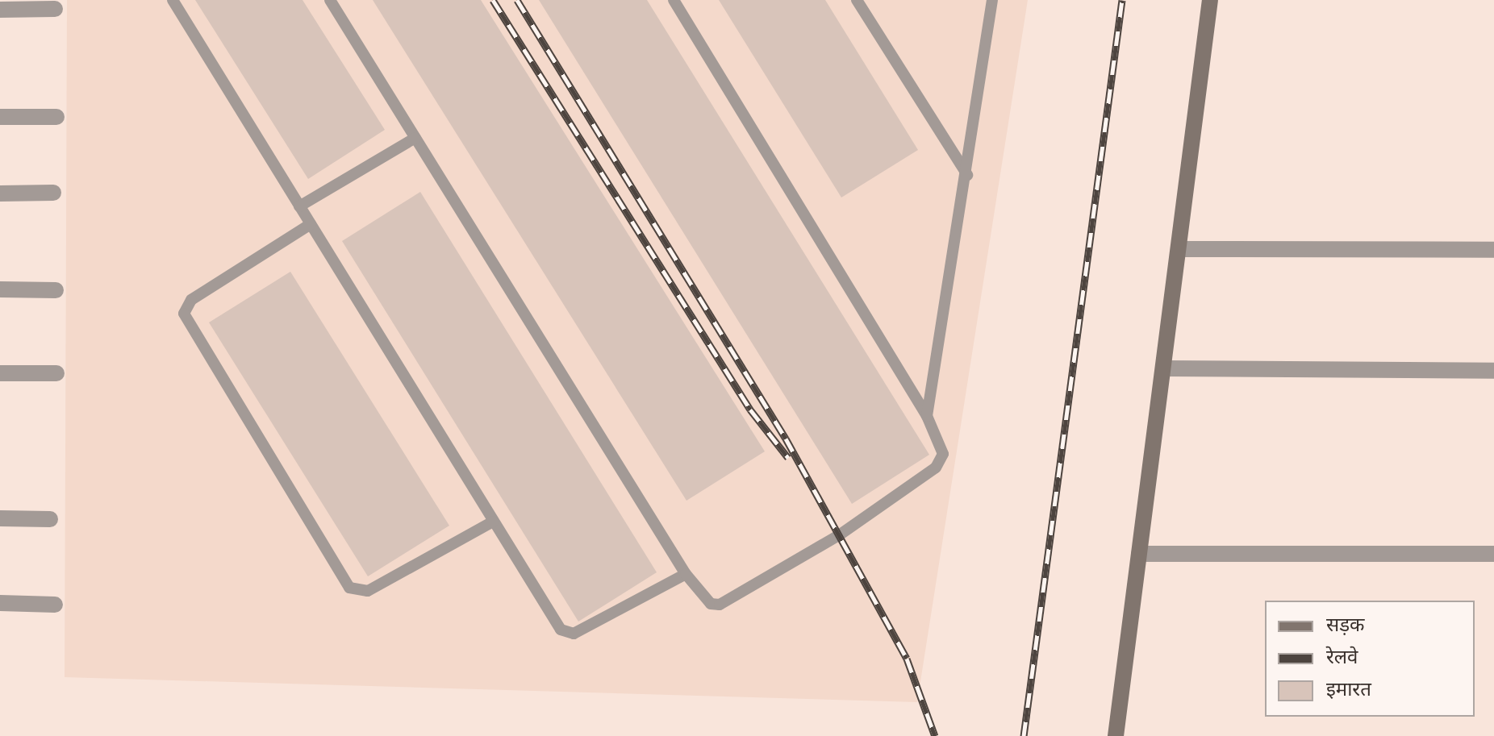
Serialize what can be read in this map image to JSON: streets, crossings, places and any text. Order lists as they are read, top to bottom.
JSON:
{
  "legend": ["सड़क", "रेलवे", "इमारत"]
}
